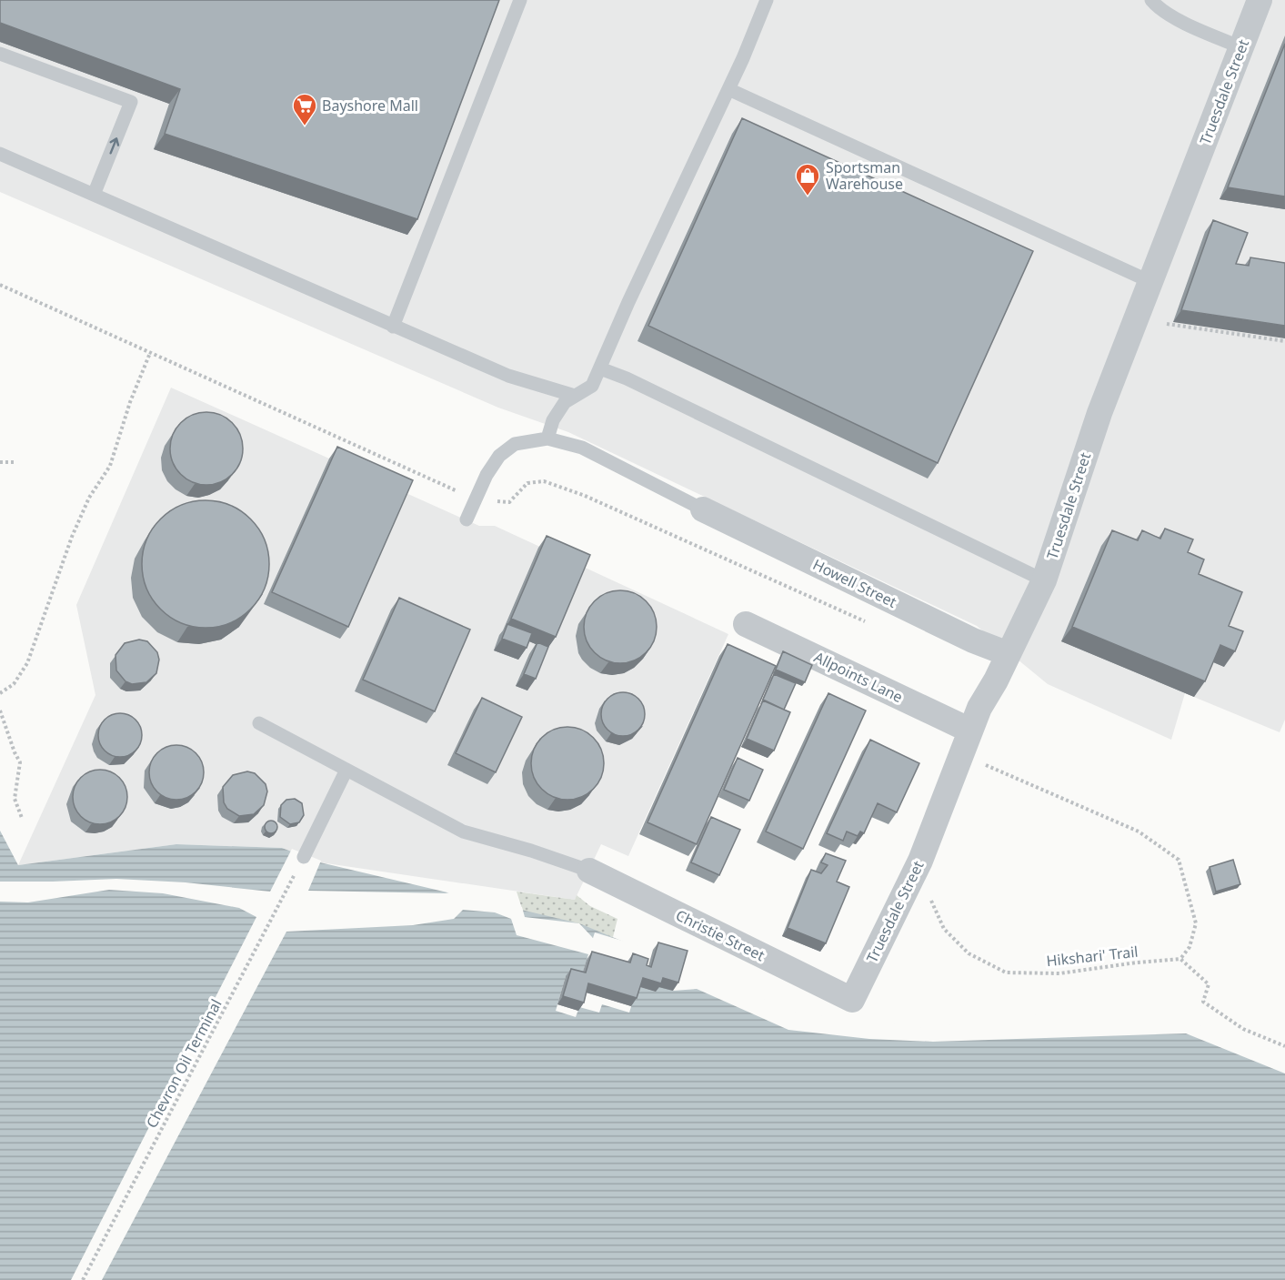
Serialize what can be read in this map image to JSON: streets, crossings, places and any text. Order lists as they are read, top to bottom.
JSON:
{
  "streets": {
    "street": [
      "Truesdale Street",
      "Howell Street",
      "Allpoints Lane",
      "Christie Street"
    ],
    "path": ["Hikshari' Trail", "Chevron Oil Terminal"]
  },
  "crossings": [
    ["Truesdale Street", "Howell Street"],
    ["Truesdale Street", "Allpoints Lane"],
    ["Truesdale Street", "Christie Street"],
    ["Truesdale Street", "Hikshari' Trail"]
  ],
  "places": {
    "supermarket": ["Bayshore Mall"],
    "shop": ["Sportsman Warehouse"]
  }
}
